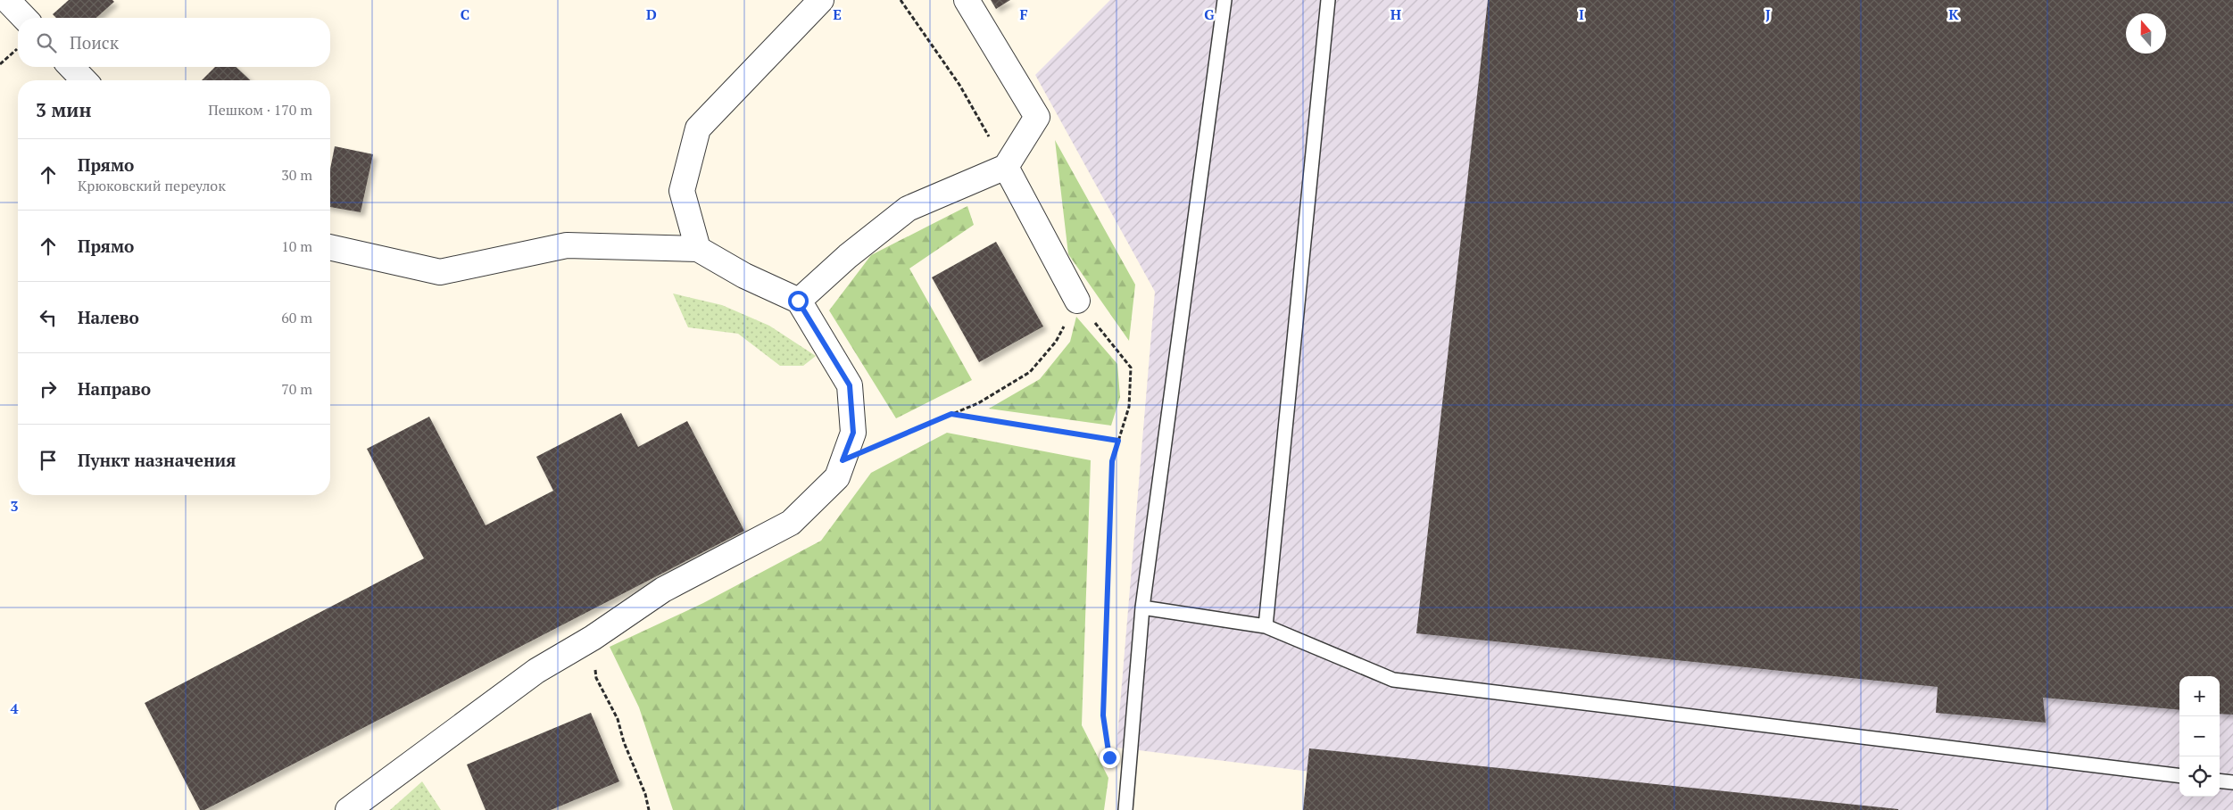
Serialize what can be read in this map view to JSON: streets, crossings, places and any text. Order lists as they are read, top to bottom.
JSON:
{
  "north": "top",
  "page": {
    "search": "Поиск",
    "heading": ["3 мин", "Пешком · 170 m"],
    "list": [
      ["Прямо", "Крюковский переулок", "30 m"],
      ["Прямо", "10 m"],
      ["Налево", "60 m"],
      ["Направо", "70 m"],
      "Пункт назначения"
    ],
    "map_buttons": ["+", "−"]
  },
  "grid": {
    "columns": [
      "C",
      "D",
      "E",
      "F",
      "G",
      "H",
      "I",
      "J",
      "K"
    ],
    "rows": ["3", "4"]
  }
}
